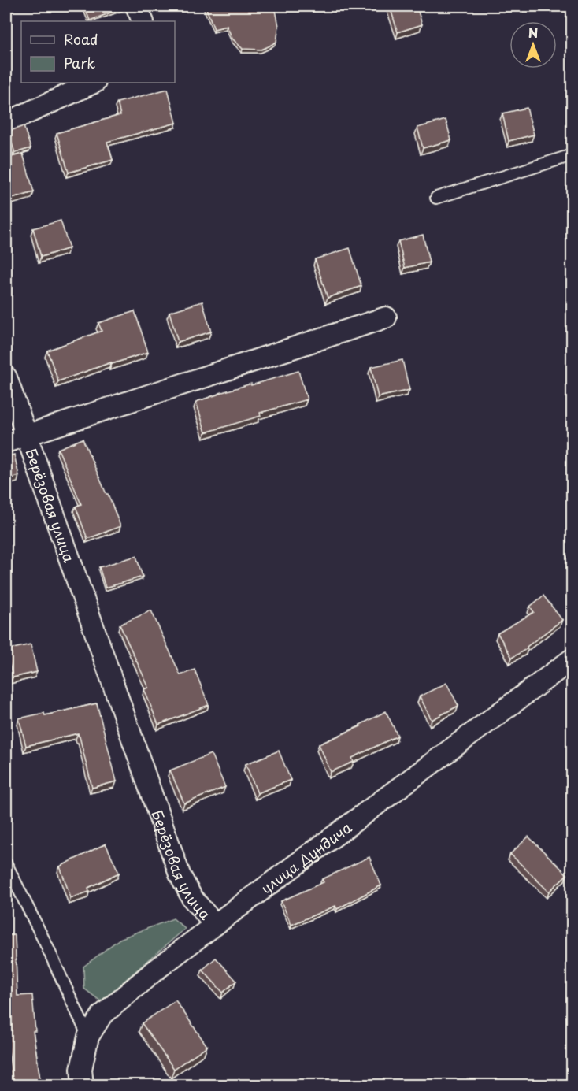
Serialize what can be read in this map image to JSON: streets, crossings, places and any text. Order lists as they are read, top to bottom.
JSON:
{
  "streets": {
    "street": ["Берёзовая улица", "улица Дундича"]
  },
  "crossings": [
    ["Берёзовая улица", "улица Дундича"]
  ],
  "legend": ["Road", "Park"],
  "north": "top"
}
